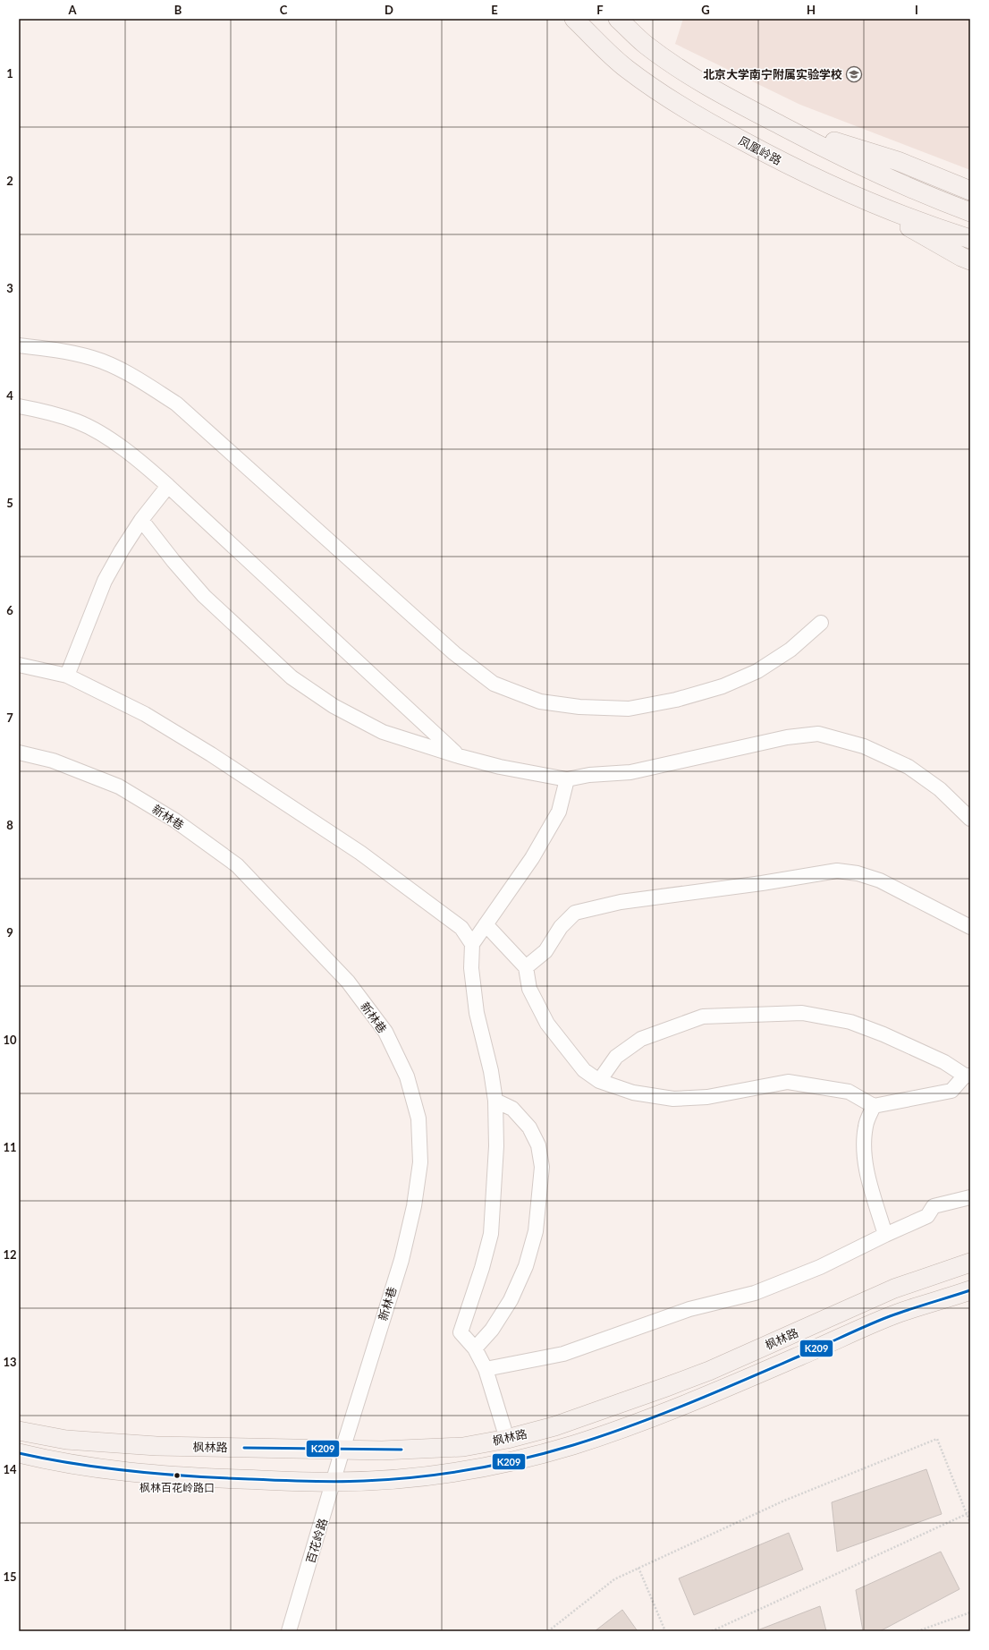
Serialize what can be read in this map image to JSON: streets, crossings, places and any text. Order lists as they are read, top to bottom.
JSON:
{
  "streets": {
    "main road": ["凤凰岭路", "枫林路"],
    "street": ["新林巷", "百花岭路"]
  },
  "crossings": [
    ["新林巷", "枫林路"],
    ["新林巷", "百花岭路"],
    ["枫林路", "百花岭路"]
  ],
  "places": {
    "school or university": ["北京大学南宁附属实验学校"],
    "other": ["枫林百花岭路口"]
  },
  "lines": ["transit line K209"],
  "grid": {
    "columns": [
      "A",
      "B",
      "C",
      "D",
      "E",
      "F",
      "G",
      "H",
      "I"
    ],
    "rows": [
      "1",
      "2",
      "3",
      "4",
      "5",
      "6",
      "7",
      "8",
      "9",
      "10",
      "11",
      "12",
      "13",
      "14",
      "15"
    ]
  }
}
